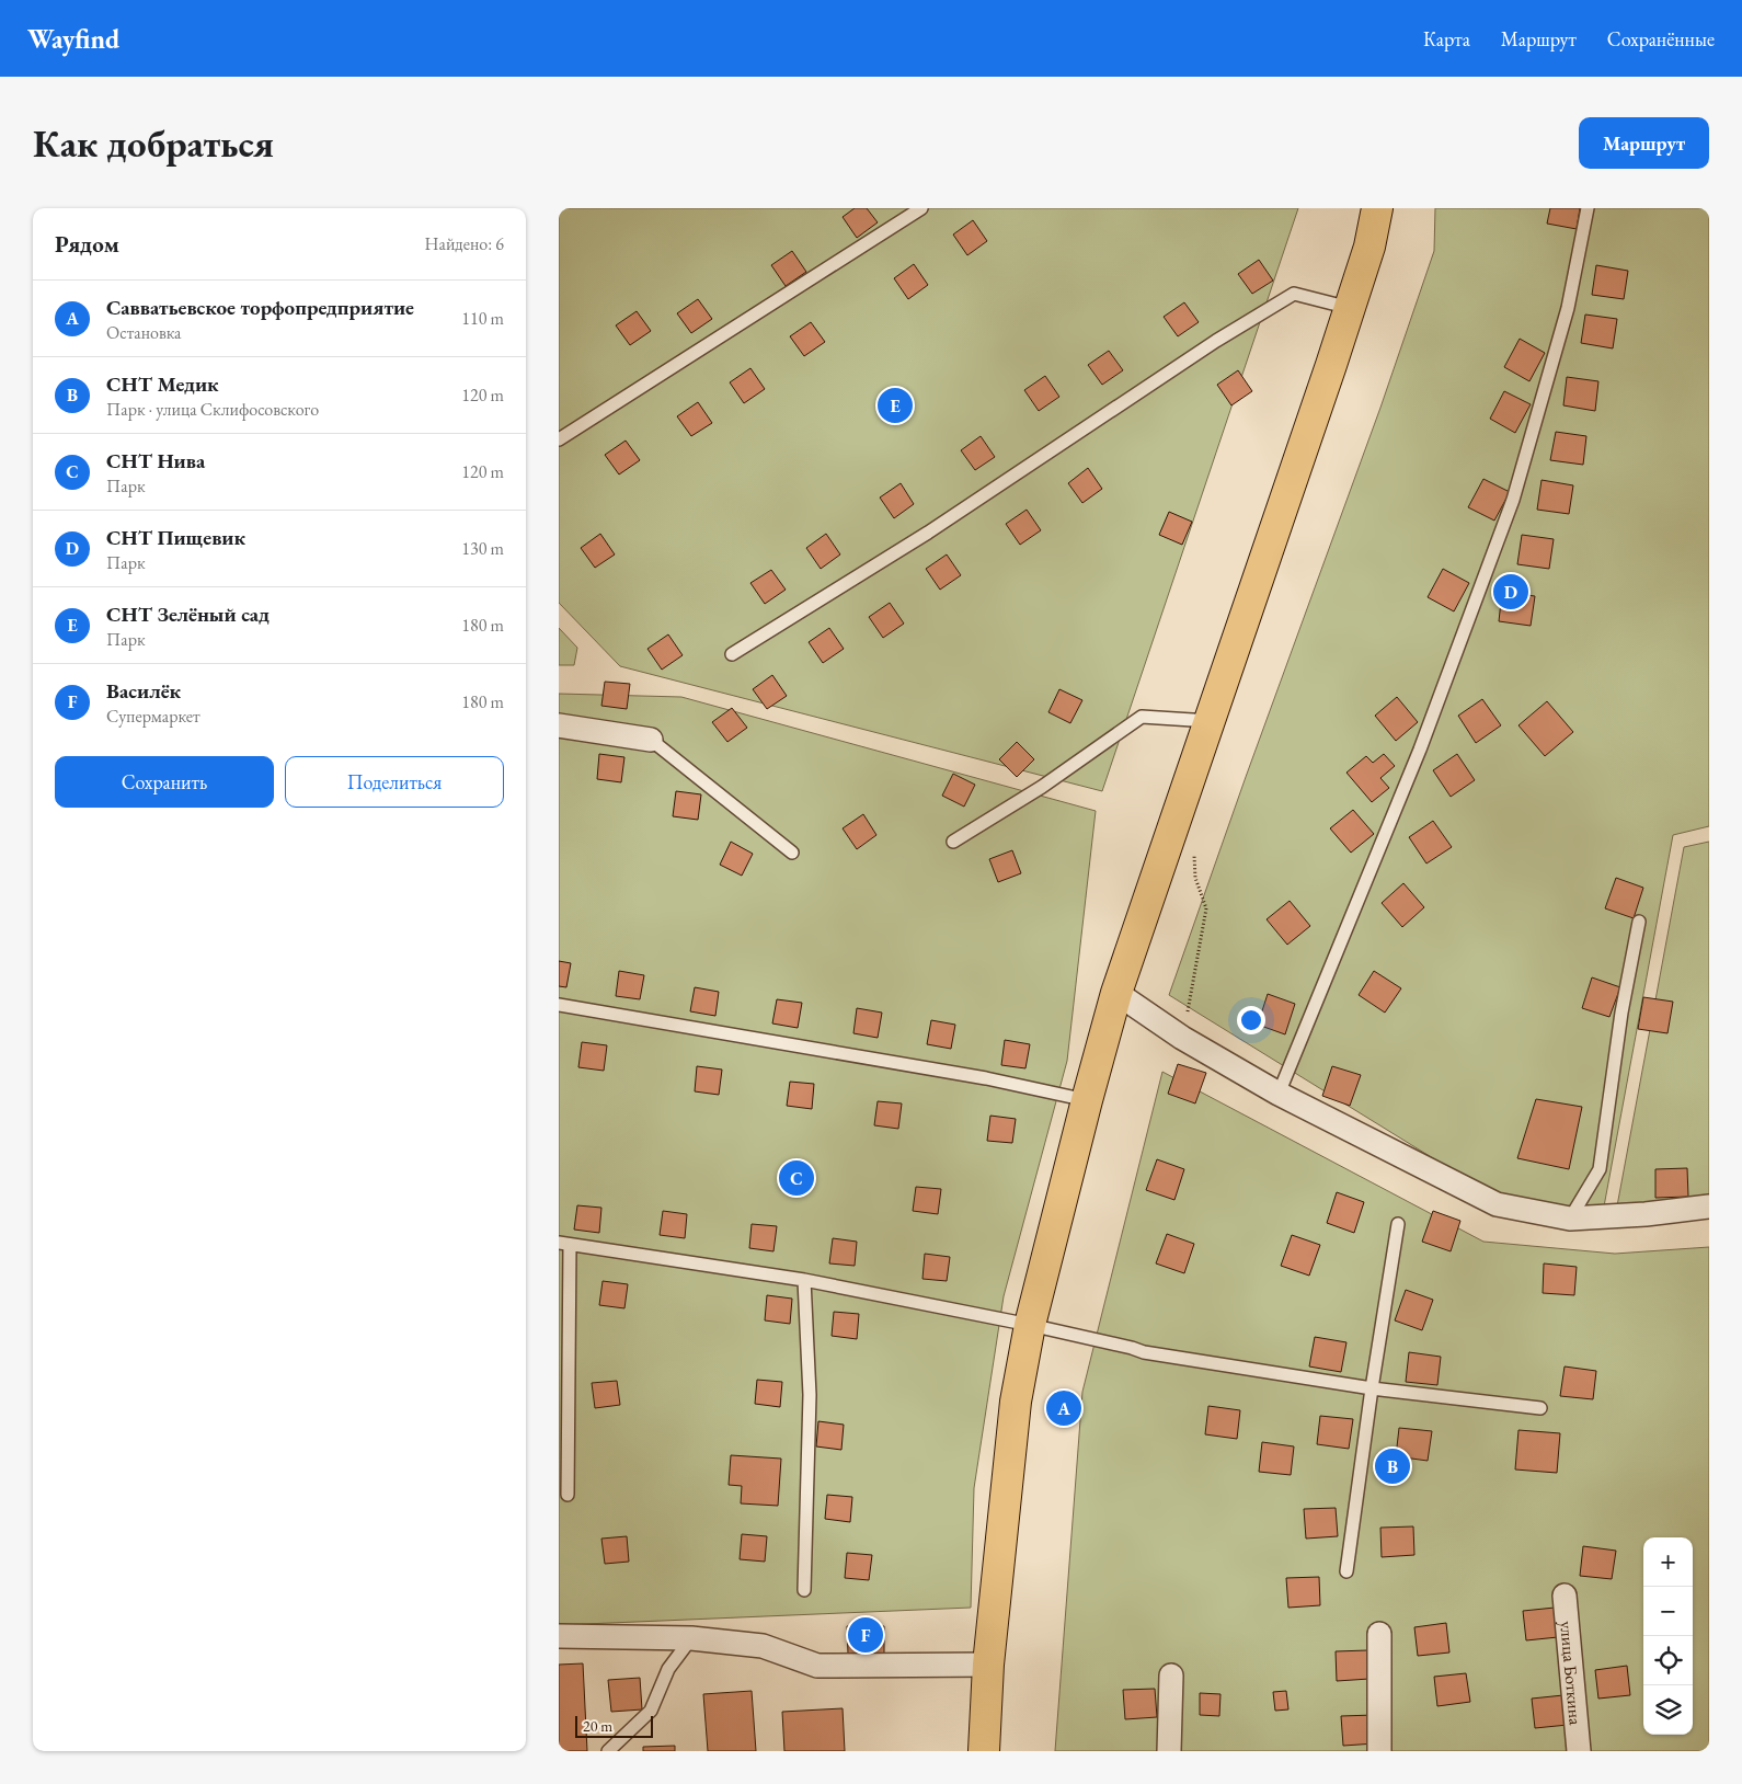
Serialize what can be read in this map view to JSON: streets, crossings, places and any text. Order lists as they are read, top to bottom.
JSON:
{
  "streets": {
    "street": ["улица Боткина"]
  },
  "scale_bar": "20 m",
  "page": {
    "header": "Wayfind",
    "nav": ["Карта", "Маршрут", "Сохранённые"],
    "buttons": [
      "Маршрут",
      ["Сохранить", "Поделиться"]
    ],
    "title": "Как добраться",
    "heading": ["Рядом", "Найдено: 6"],
    "list": [
      {
        "mark": "A",
        "name": "Савватьевское торфопредприятие",
        "note": "Остановка",
        "value": "110 m"
      },
      {
        "mark": "B",
        "name": "СНТ Медик",
        "note": "Парк · улица Склифосовского",
        "value": "120 m"
      },
      {
        "mark": "C",
        "name": "СНТ Нива",
        "note": "Парк",
        "value": "120 m"
      },
      {
        "mark": "D",
        "name": "СНТ Пищевик",
        "note": "Парк",
        "value": "130 m"
      },
      {
        "mark": "E",
        "name": "СНТ Зелёный сад",
        "note": "Парк",
        "value": "180 m"
      },
      {
        "mark": "F",
        "name": "Василёк",
        "note": "Супермаркет",
        "value": "180 m"
      }
    ],
    "pins": [
      "E",
      "D",
      "C",
      "A",
      "B",
      "F"
    ],
    "map_buttons": ["+", "−"],
    "scale": "20 m"
  }
}
